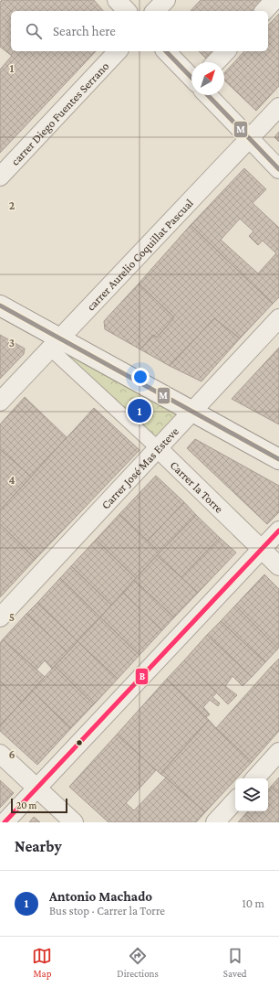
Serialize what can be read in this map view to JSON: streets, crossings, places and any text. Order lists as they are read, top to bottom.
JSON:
{
  "streets": {
    "street": [
      "carrer Diego Fuentes Serrano",
      "carrer Aurelio Coquillat Pascual",
      "Carrer José Mas Esteve",
      "Carrer la Torre"
    ]
  },
  "crossings": [
    ["carrer Aurelio Coquillat Pascual", "Carrer la Torre"],
    ["Carrer José Mas Esteve", "Carrer la Torre"]
  ],
  "lines": ["transit line M", "transit line B"],
  "scale_bar": "20 m",
  "north": "top right",
  "page": {
    "search": "Search here",
    "pins": "1",
    "scale": "20 m",
    "heading": "Nearby",
    "list": [
      {
        "mark": "1",
        "name": "Antonio Machado",
        "note": "Bus stop · Carrer la Torre",
        "value": "10 m"
      }
    ],
    "nav": ["Map", "Directions", "Saved"]
  },
  "grid": {
    "rows": [
      "1",
      "2",
      "3",
      "4",
      "5",
      "6"
    ]
  }
}
